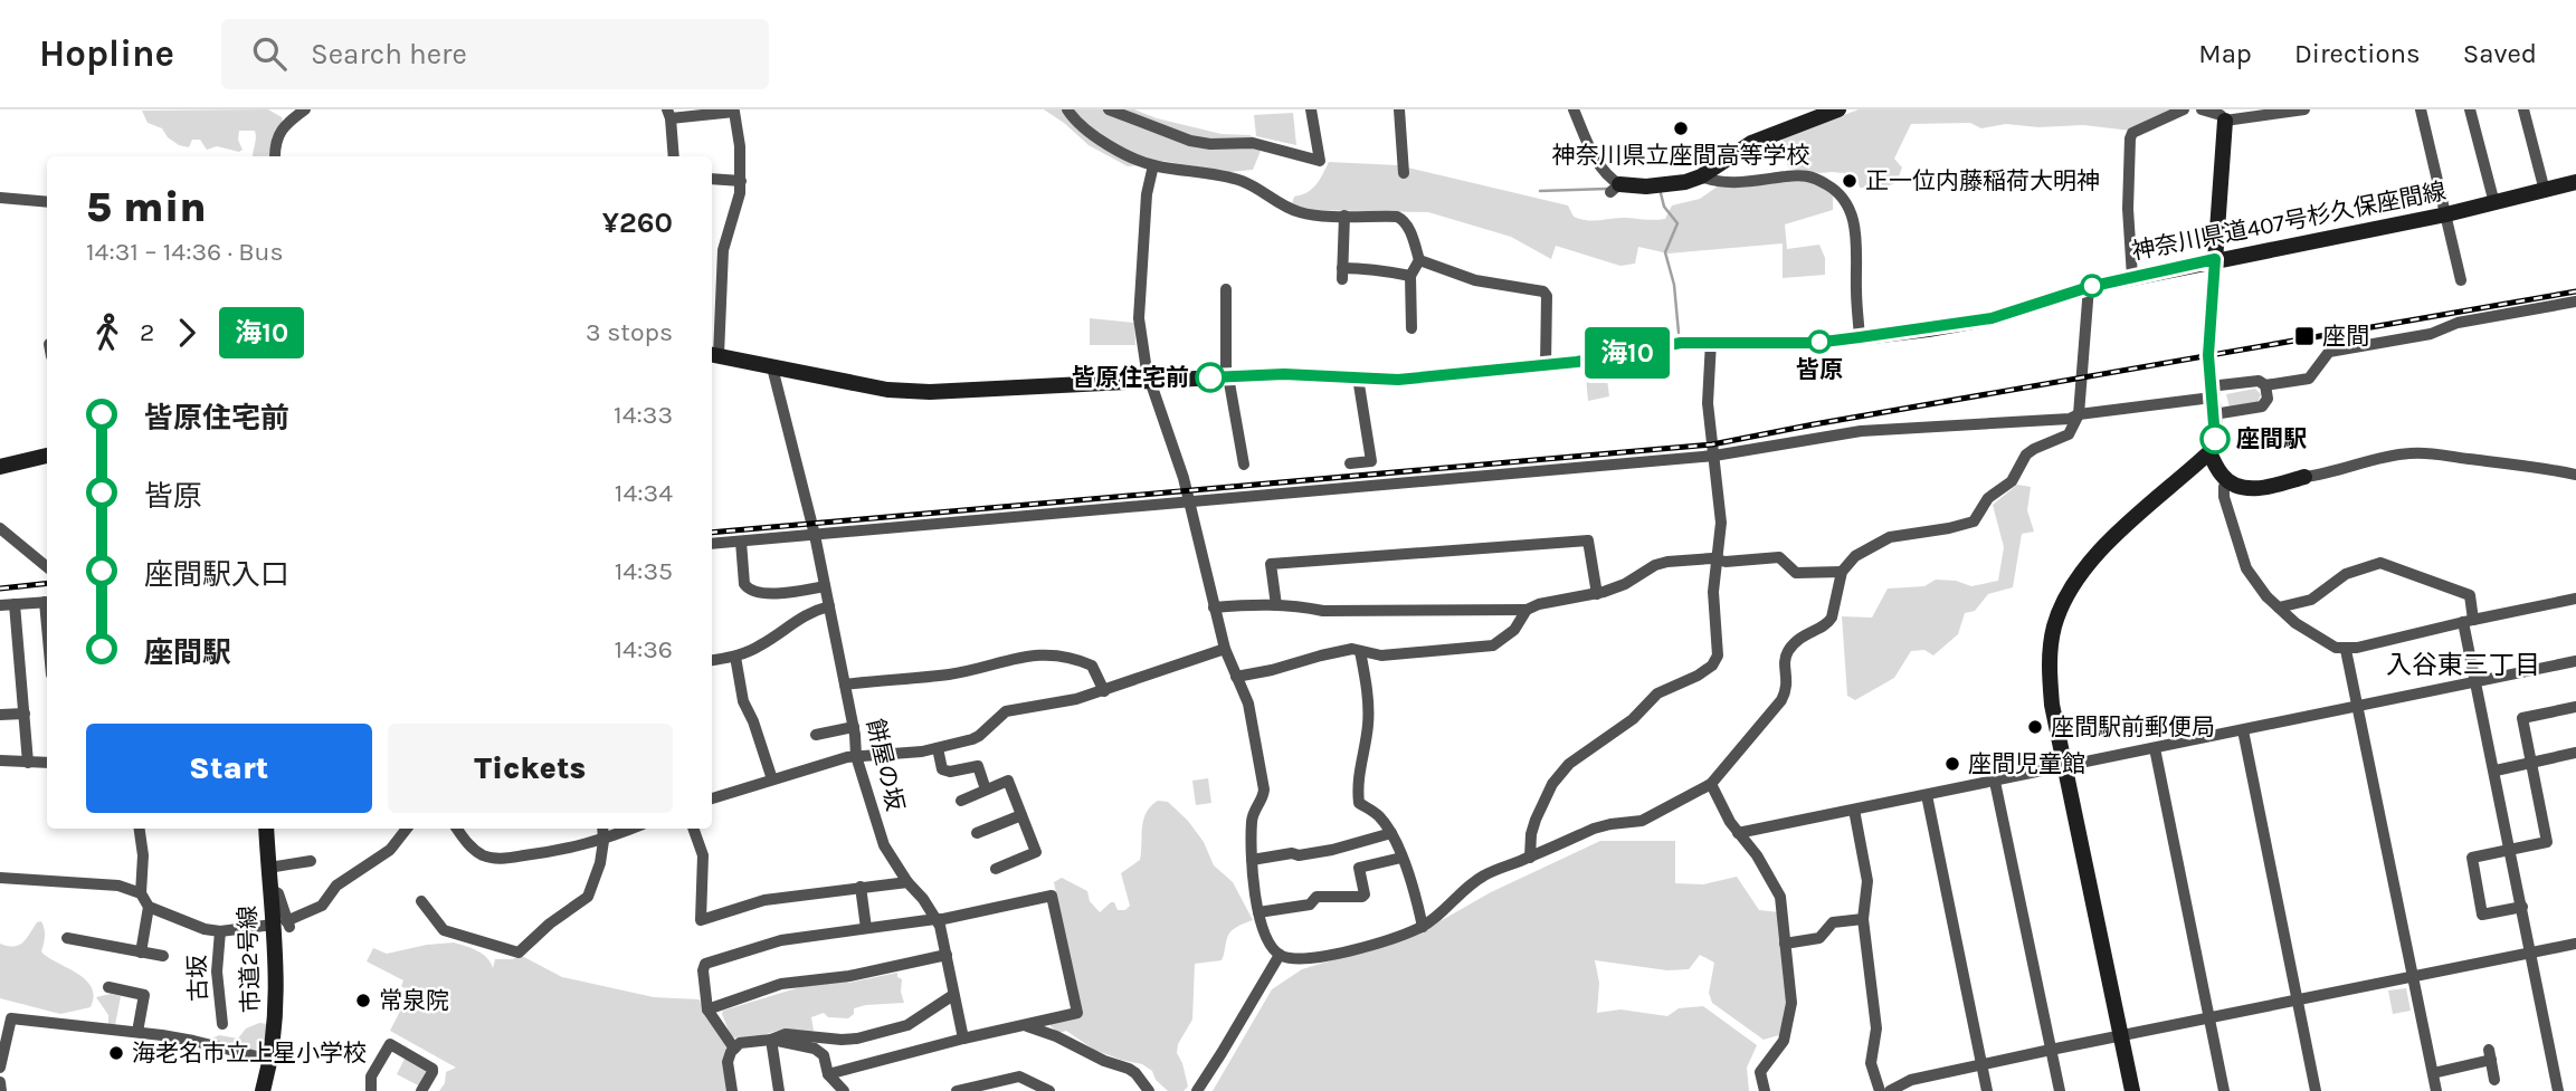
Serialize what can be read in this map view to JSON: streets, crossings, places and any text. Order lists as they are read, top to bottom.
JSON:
{
  "streets": {
    "main road": ["神奈川県道407号杉久保座間線", "市道2号線"],
    "street": ["餅屋の坂", "古坂"]
  },
  "crossings": [
    ["神奈川県道407号杉久保座間線", "餅屋の坂"]
  ],
  "districts": ["入谷東三丁目"],
  "places": {
    "other": [
      "神奈川県立座間高等学校",
      "正一位内藤稲荷大明神",
      "皆原",
      "皆原住宅前",
      "座間駅",
      "座間駅前郵便局",
      "座間児童館",
      "常泉院",
      "海老名市立上星小学校"
    ],
    "transit": ["座間"]
  },
  "lines": ["bus line 海10"],
  "page": {
    "header": "Hopline",
    "search": "Search here",
    "nav": ["Map", "Directions", "Saved"],
    "on_map": "海10",
    "heading": ["5 min", "14:31 – 14:36 · Bus", "¥260"],
    "legs": ["2", "海10", "3 stops"],
    "list": [
      {
        "name": "皆原住宅前",
        "value": "14:33"
      },
      {
        "name": "皆原",
        "value": "14:34"
      },
      {
        "name": "座間駅入口",
        "value": "14:35"
      },
      {
        "name": "座間駅",
        "value": "14:36"
      }
    ],
    "buttons": ["Start", "Tickets"]
  }
}
